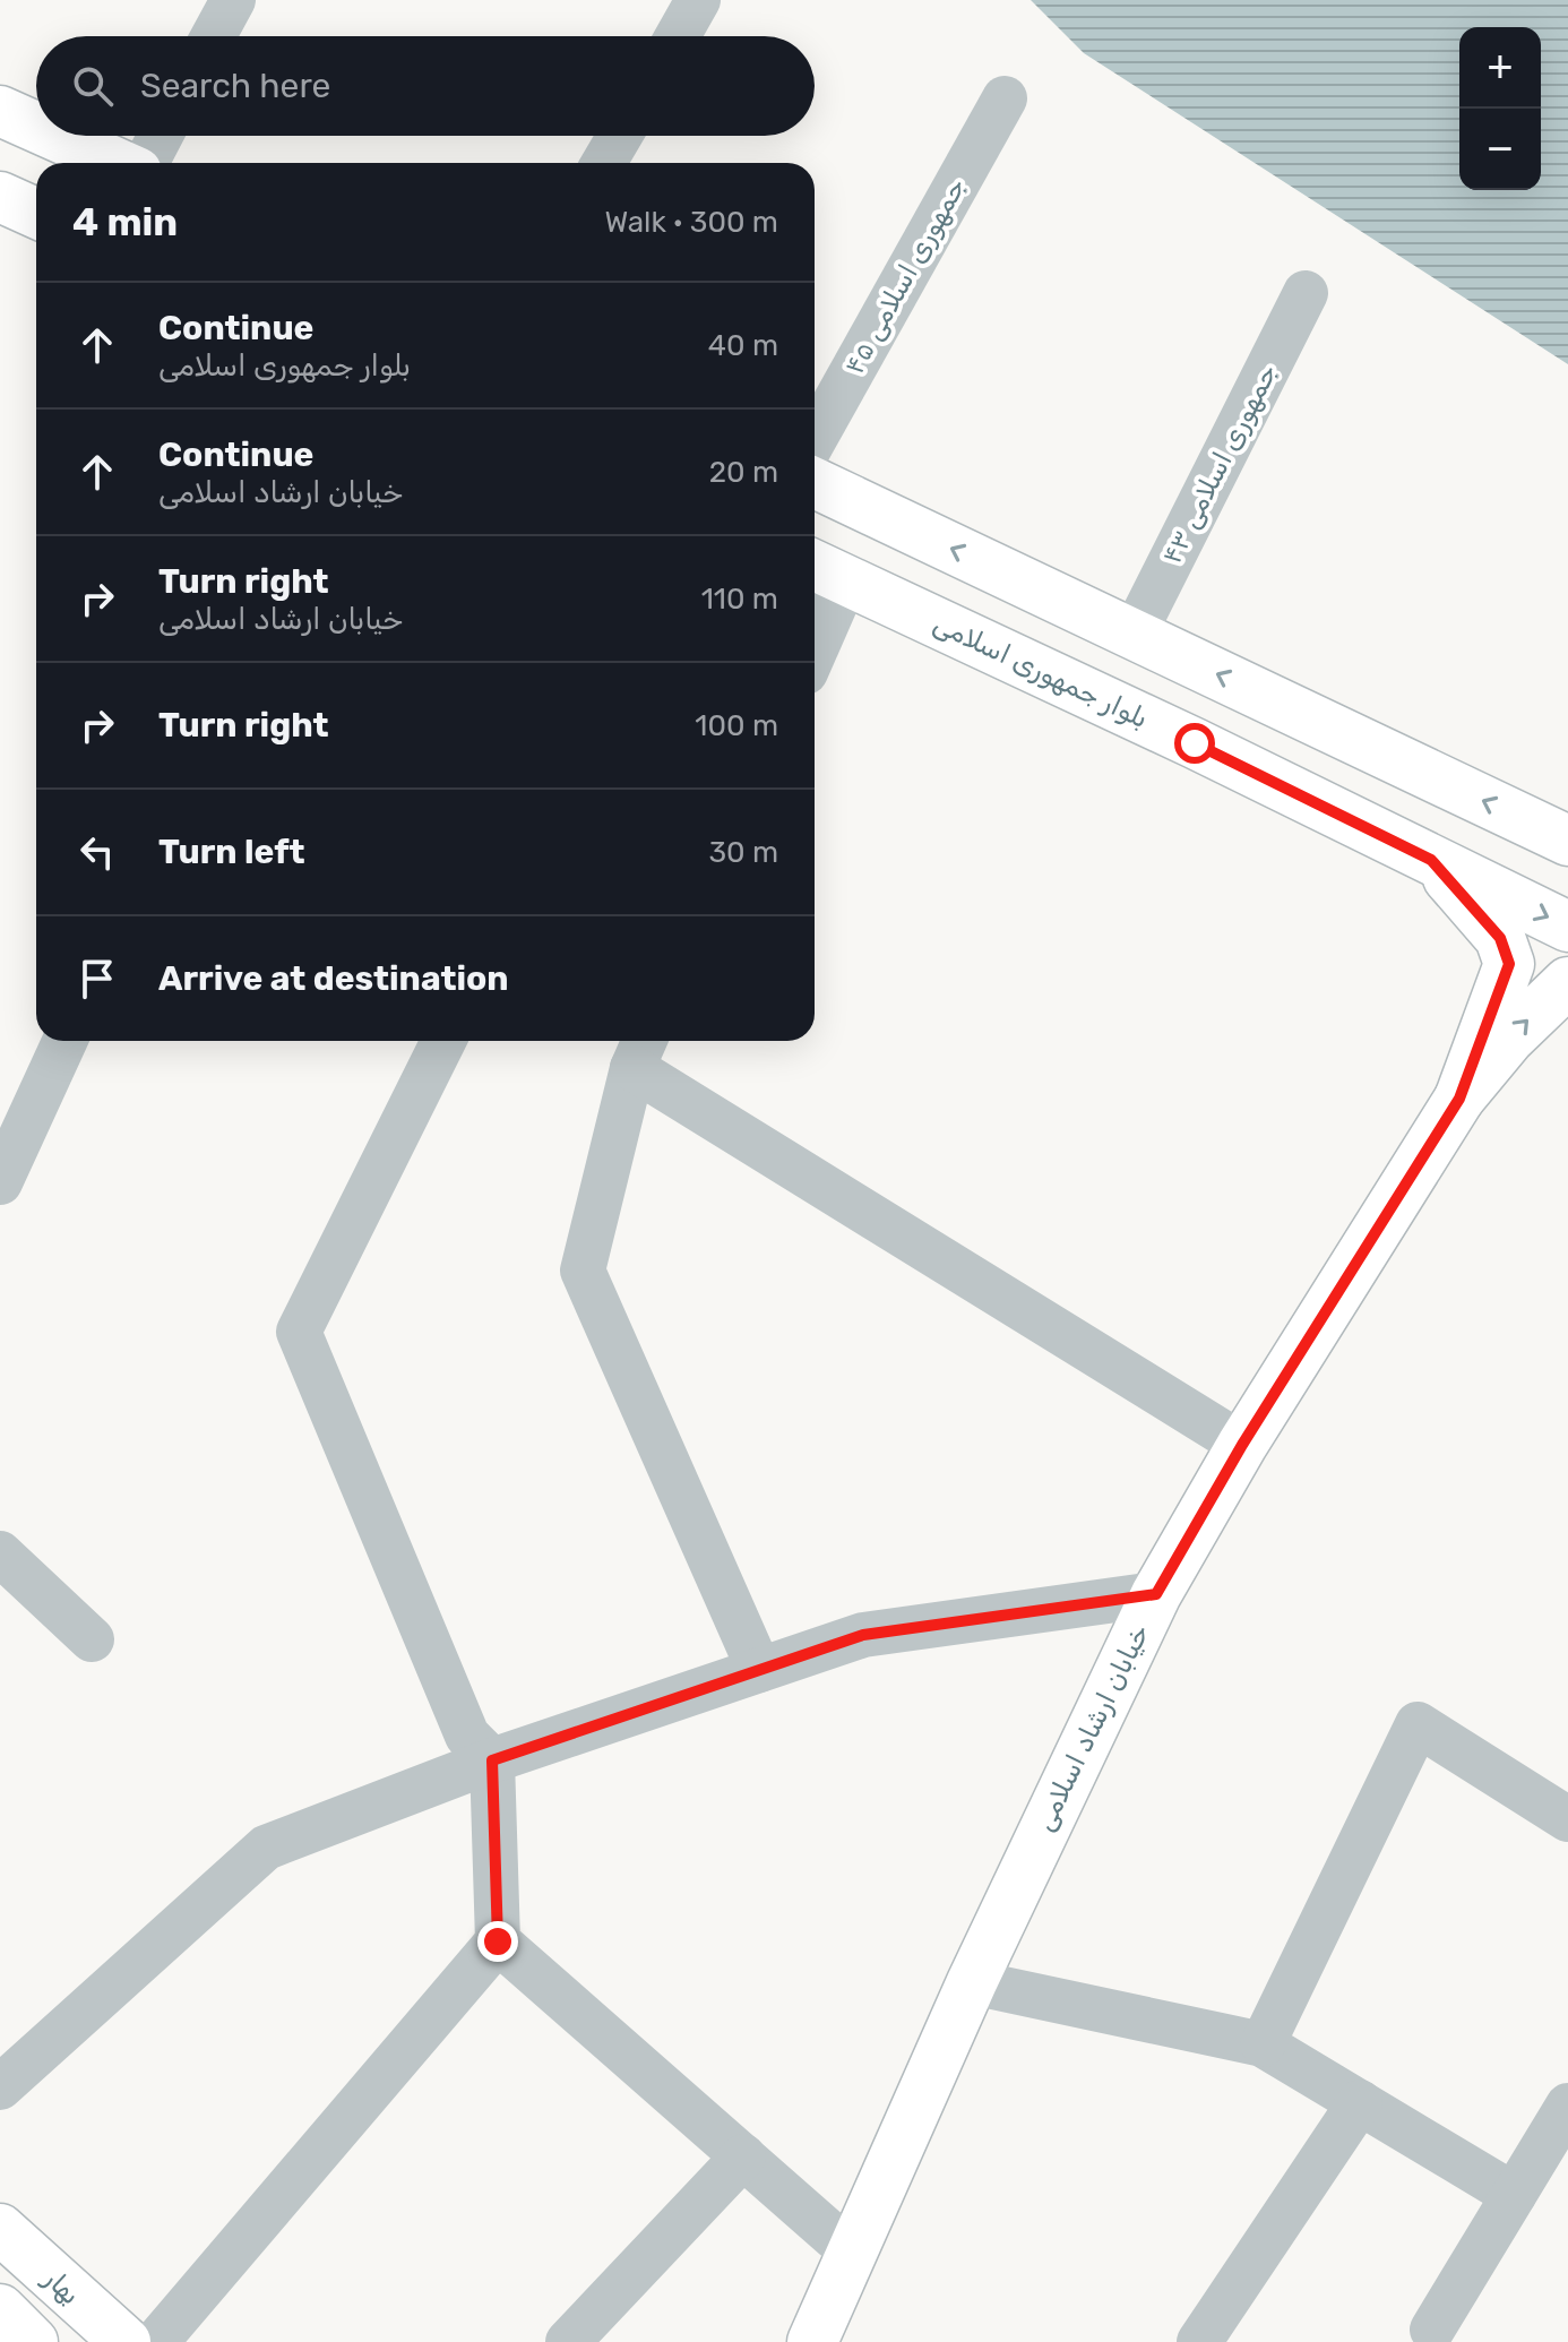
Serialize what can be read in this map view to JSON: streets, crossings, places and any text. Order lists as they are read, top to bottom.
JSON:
{
  "streets": {
    "main road": ["بلوار جمهوری اسلامی", "خیابان ارشاد اسلامی", "بهار"],
    "street": ["جمهوری اسلامی ۴۵", "جمهوری اسلامی ۴۳"]
  },
  "crossings": [
    ["بلوار جمهوری اسلامی", "خیابان ارشاد اسلامی"]
  ],
  "page": {
    "map_buttons": ["+", "−"],
    "search": "Search here",
    "heading": ["4 min", "Walk · 300 m"],
    "list": [
      ["Continue", "بلوار جمهوری اسلامی", "40 m"],
      ["Continue", "خیابان ارشاد اسلامی", "20 m"],
      ["Turn right", "خیابان ارشاد اسلامی", "110 m"],
      ["Turn right", "100 m"],
      ["Turn left", "30 m"],
      "Arrive at destination"
    ]
  }
}
